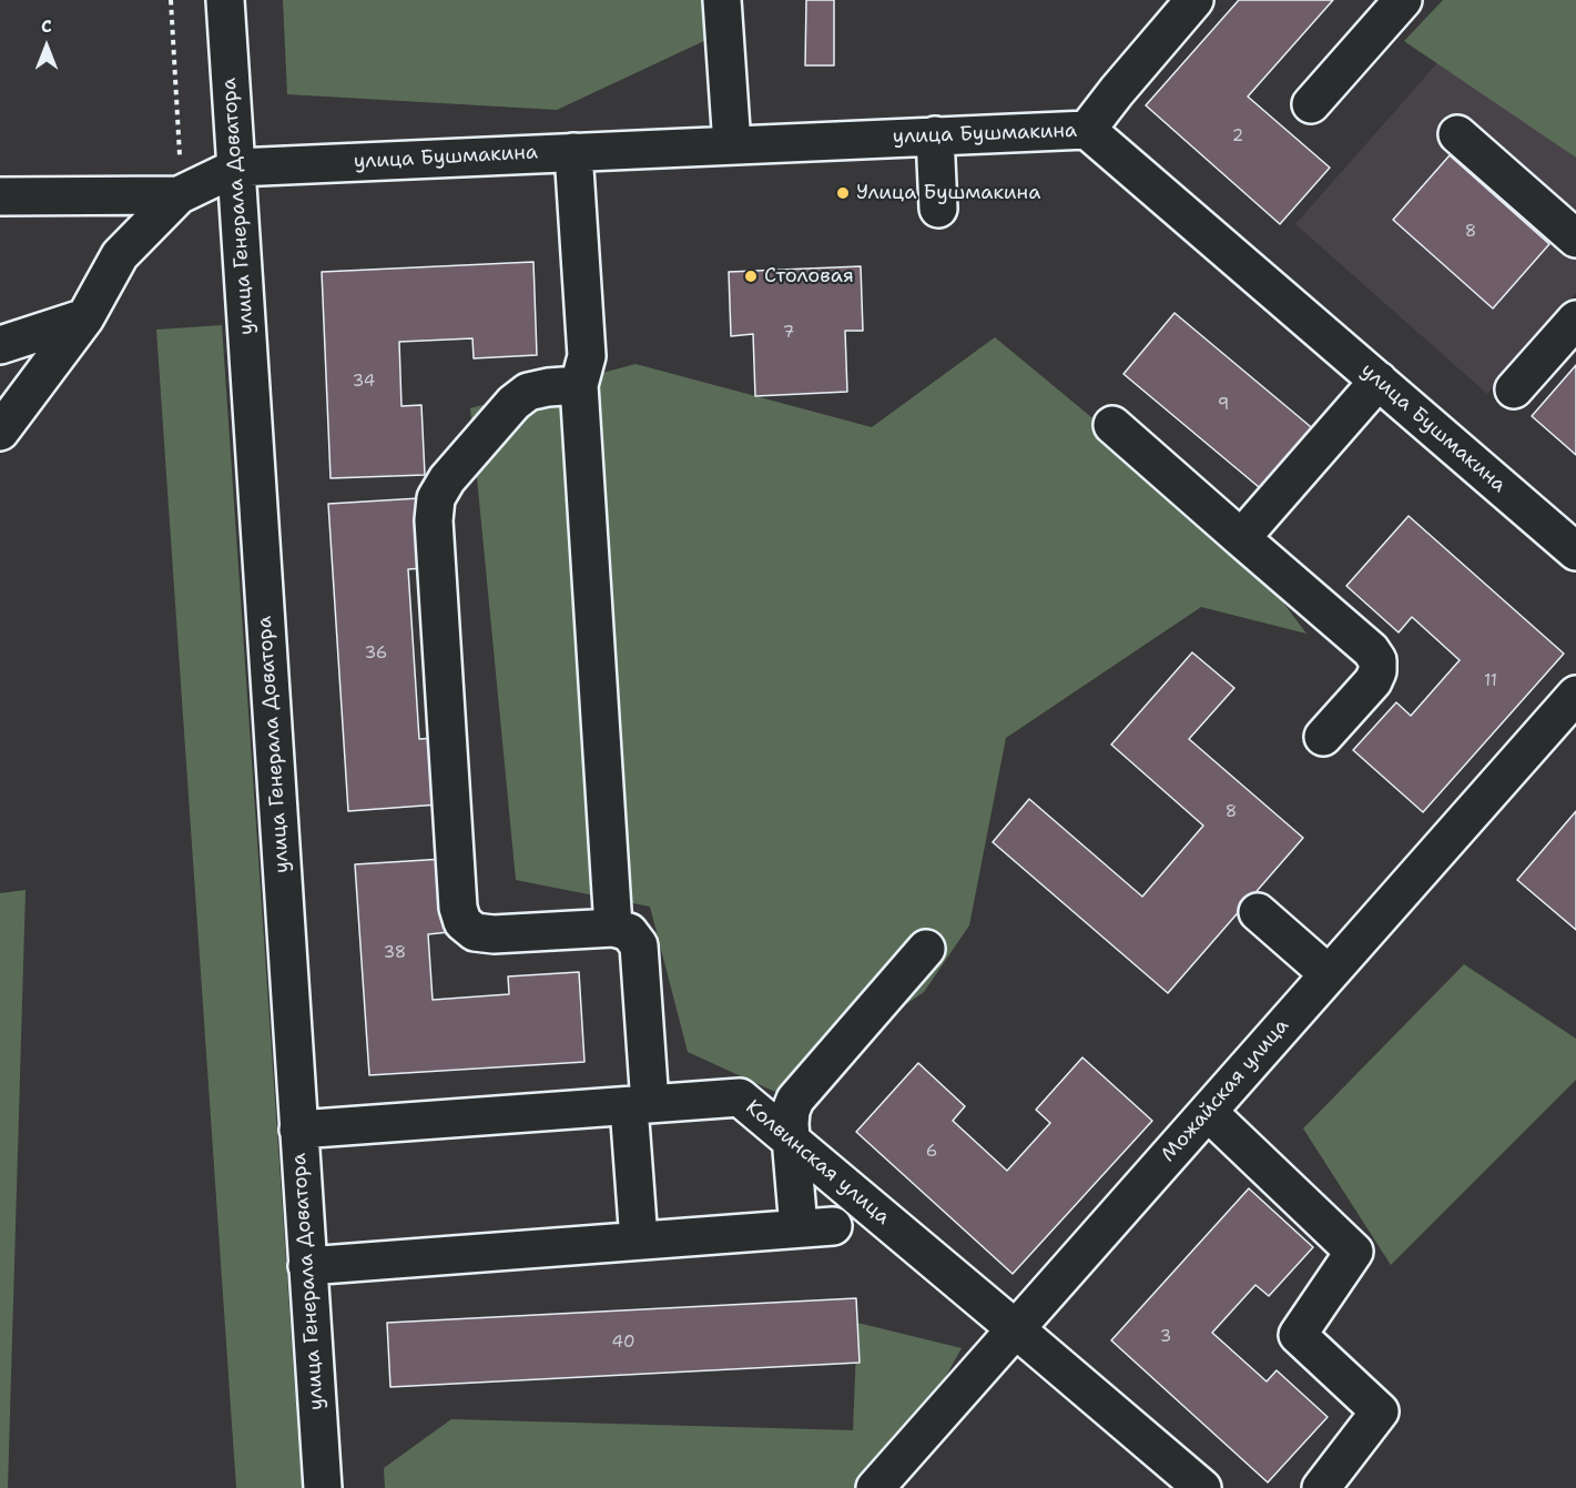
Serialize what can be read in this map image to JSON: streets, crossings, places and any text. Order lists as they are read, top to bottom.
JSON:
{
  "streets": {
    "street": [
      "улица Бушмакина",
      "улица Генерала Доватора",
      "Можайская улица",
      "Колвинская улица"
    ]
  },
  "crossings": [
    ["улица Бушмакина", "улица Генерала Доватора"],
    ["улица Генерала Доватора", "Колвинская улица"],
    ["Можайская улица", "Колвинская улица"]
  ],
  "places": ["Улица Бушмакина", "Столовая"],
  "house_numbers": [
    "2",
    "8",
    "7",
    "34",
    "9",
    "36",
    "11",
    "8",
    "38",
    "6",
    "3",
    "40"
  ],
  "north": "top"
}
